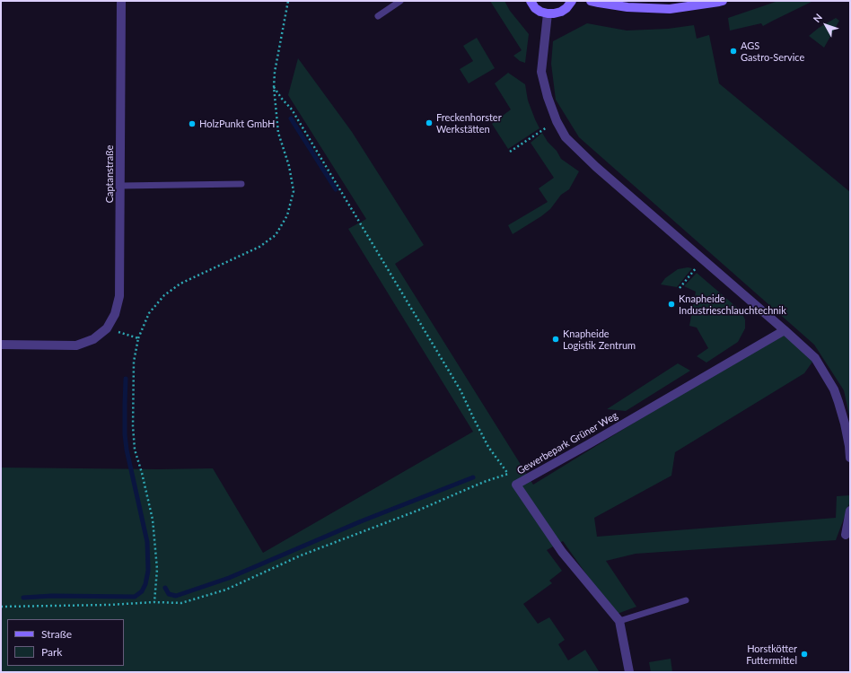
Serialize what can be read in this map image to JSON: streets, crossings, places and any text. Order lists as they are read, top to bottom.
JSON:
{
  "streets": {
    "street": ["Captanstraße", "Gewerbepark Grüner Weg"]
  },
  "places": [
    "AGS Gastro-Service",
    "Freckenhorster Werkstätten",
    "HolzPunkt GmbH",
    "Knapheide Industrieschlauchtechnik",
    "Knapheide Logistik Zentrum",
    "Horstkötter Futtermittel"
  ],
  "legend": ["Straße", "Park"],
  "north": "top left"
}
